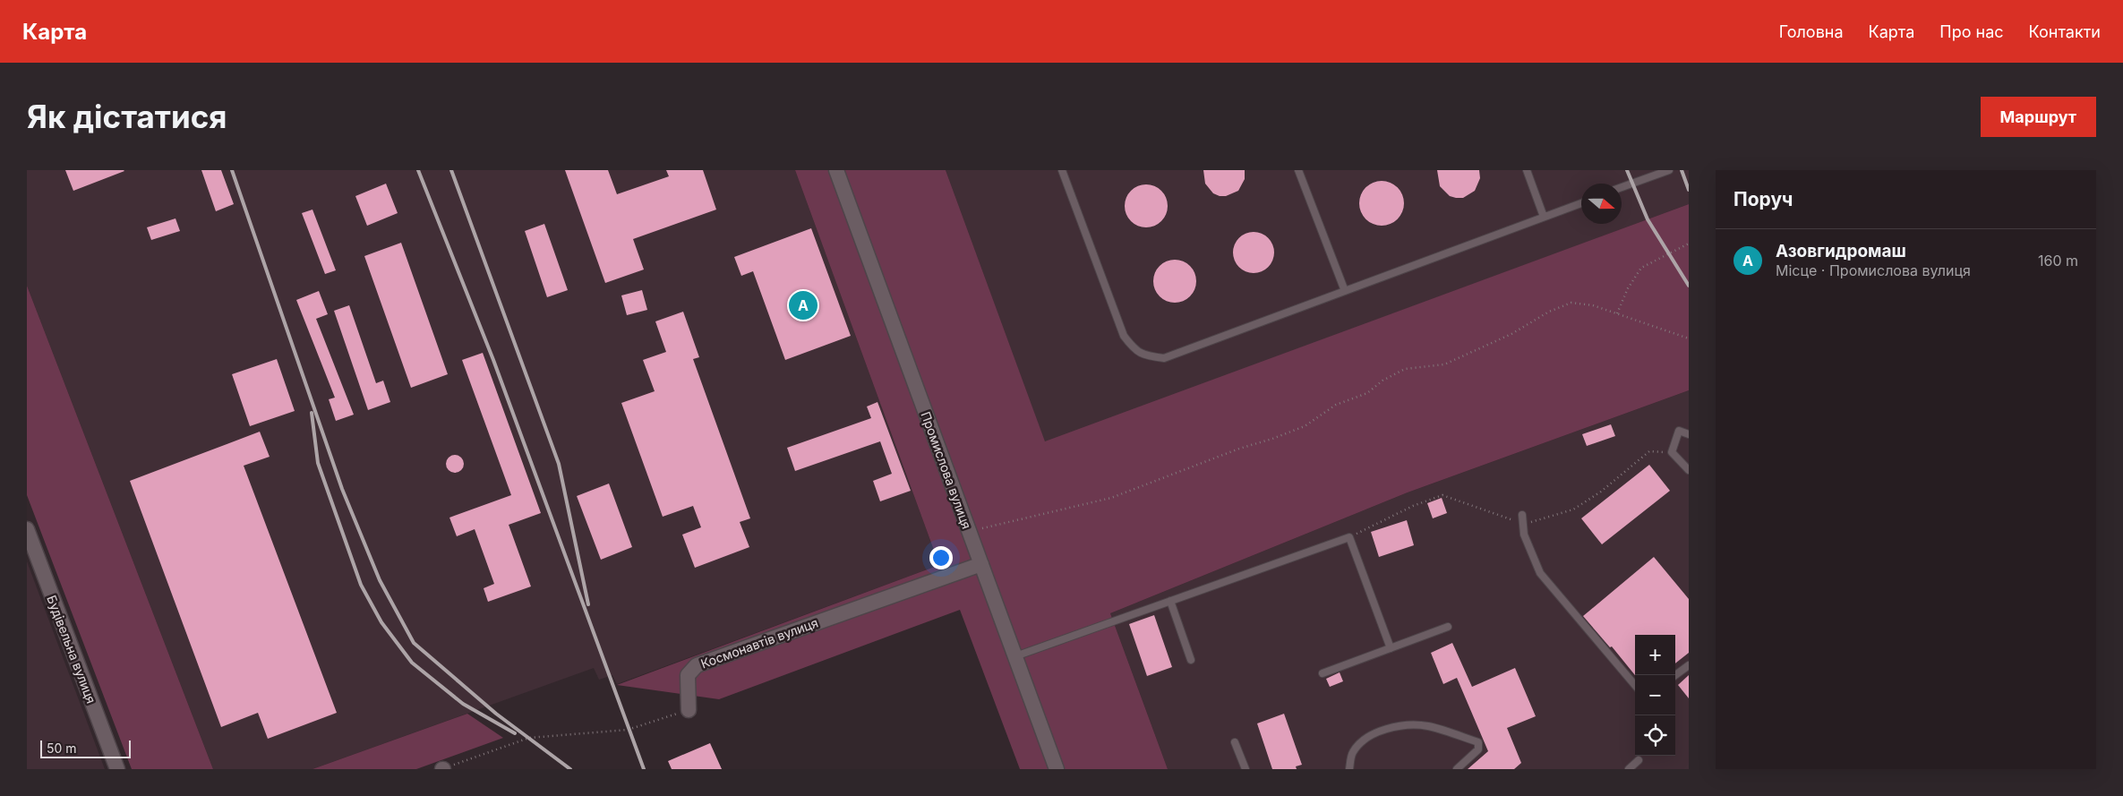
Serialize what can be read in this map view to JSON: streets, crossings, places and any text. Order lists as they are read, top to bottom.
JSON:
{
  "streets": {
    "street": ["Промислова вулиця", "Космонавтів вулиця", "Будівельна вулиця"]
  },
  "crossings": [
    ["Промислова вулиця", "Космонавтів вулиця"]
  ],
  "scale_bar": "50 m",
  "north": "right",
  "page": {
    "header": "Карта",
    "nav": [
      "Головна",
      "Карта",
      "Про нас",
      "Контакти"
    ],
    "buttons": "Маршрут",
    "title": "Як дістатися",
    "heading": "Поруч",
    "list": [
      {
        "mark": "A",
        "name": "Азовгидромаш",
        "note": "Місце · Промислова вулиця",
        "value": "160 m"
      }
    ],
    "pins": "A",
    "map_buttons": ["+", "−"],
    "scale": "50 m"
  }
}
